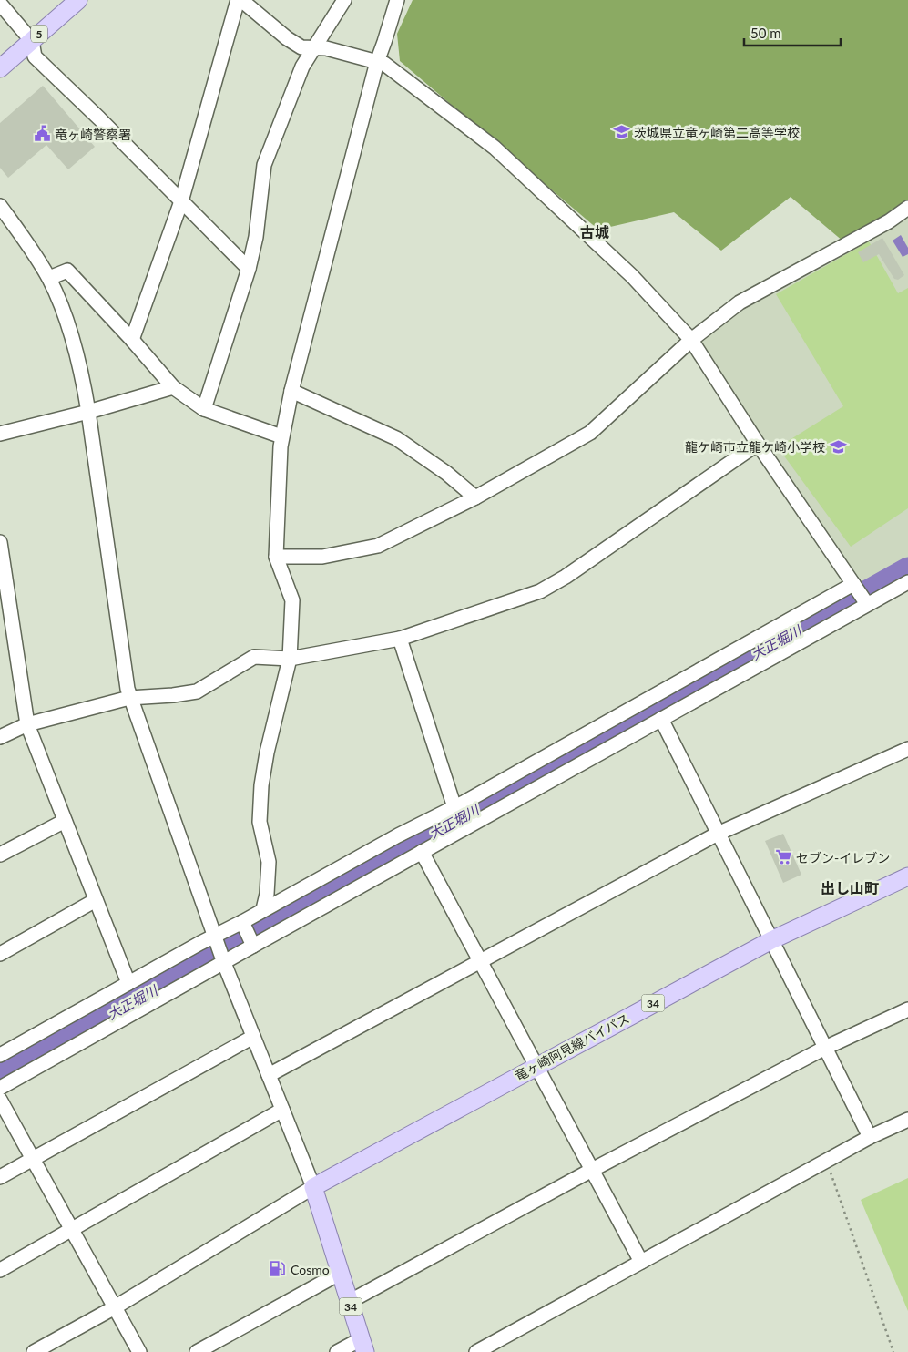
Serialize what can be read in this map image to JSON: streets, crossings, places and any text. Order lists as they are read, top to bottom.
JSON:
{
  "streets": {
    "main road": ["5", "34", "竜ヶ崎阿見線バイパス"]
  },
  "crossings": [
    ["34", "竜ヶ崎阿見線バイパス"]
  ],
  "districts": ["古城", "出し山町"],
  "water": ["大正堀川"],
  "places": {
    "school or university": ["茨城県立竜ヶ崎第二高等学校", "龍ケ崎市立龍ケ崎小学校"],
    "public building": ["竜ヶ崎警察署"],
    "supermarket": ["セブン-イレブン"],
    "fuel station": ["Cosmo"]
  },
  "scale_bar": "50 m"
}
